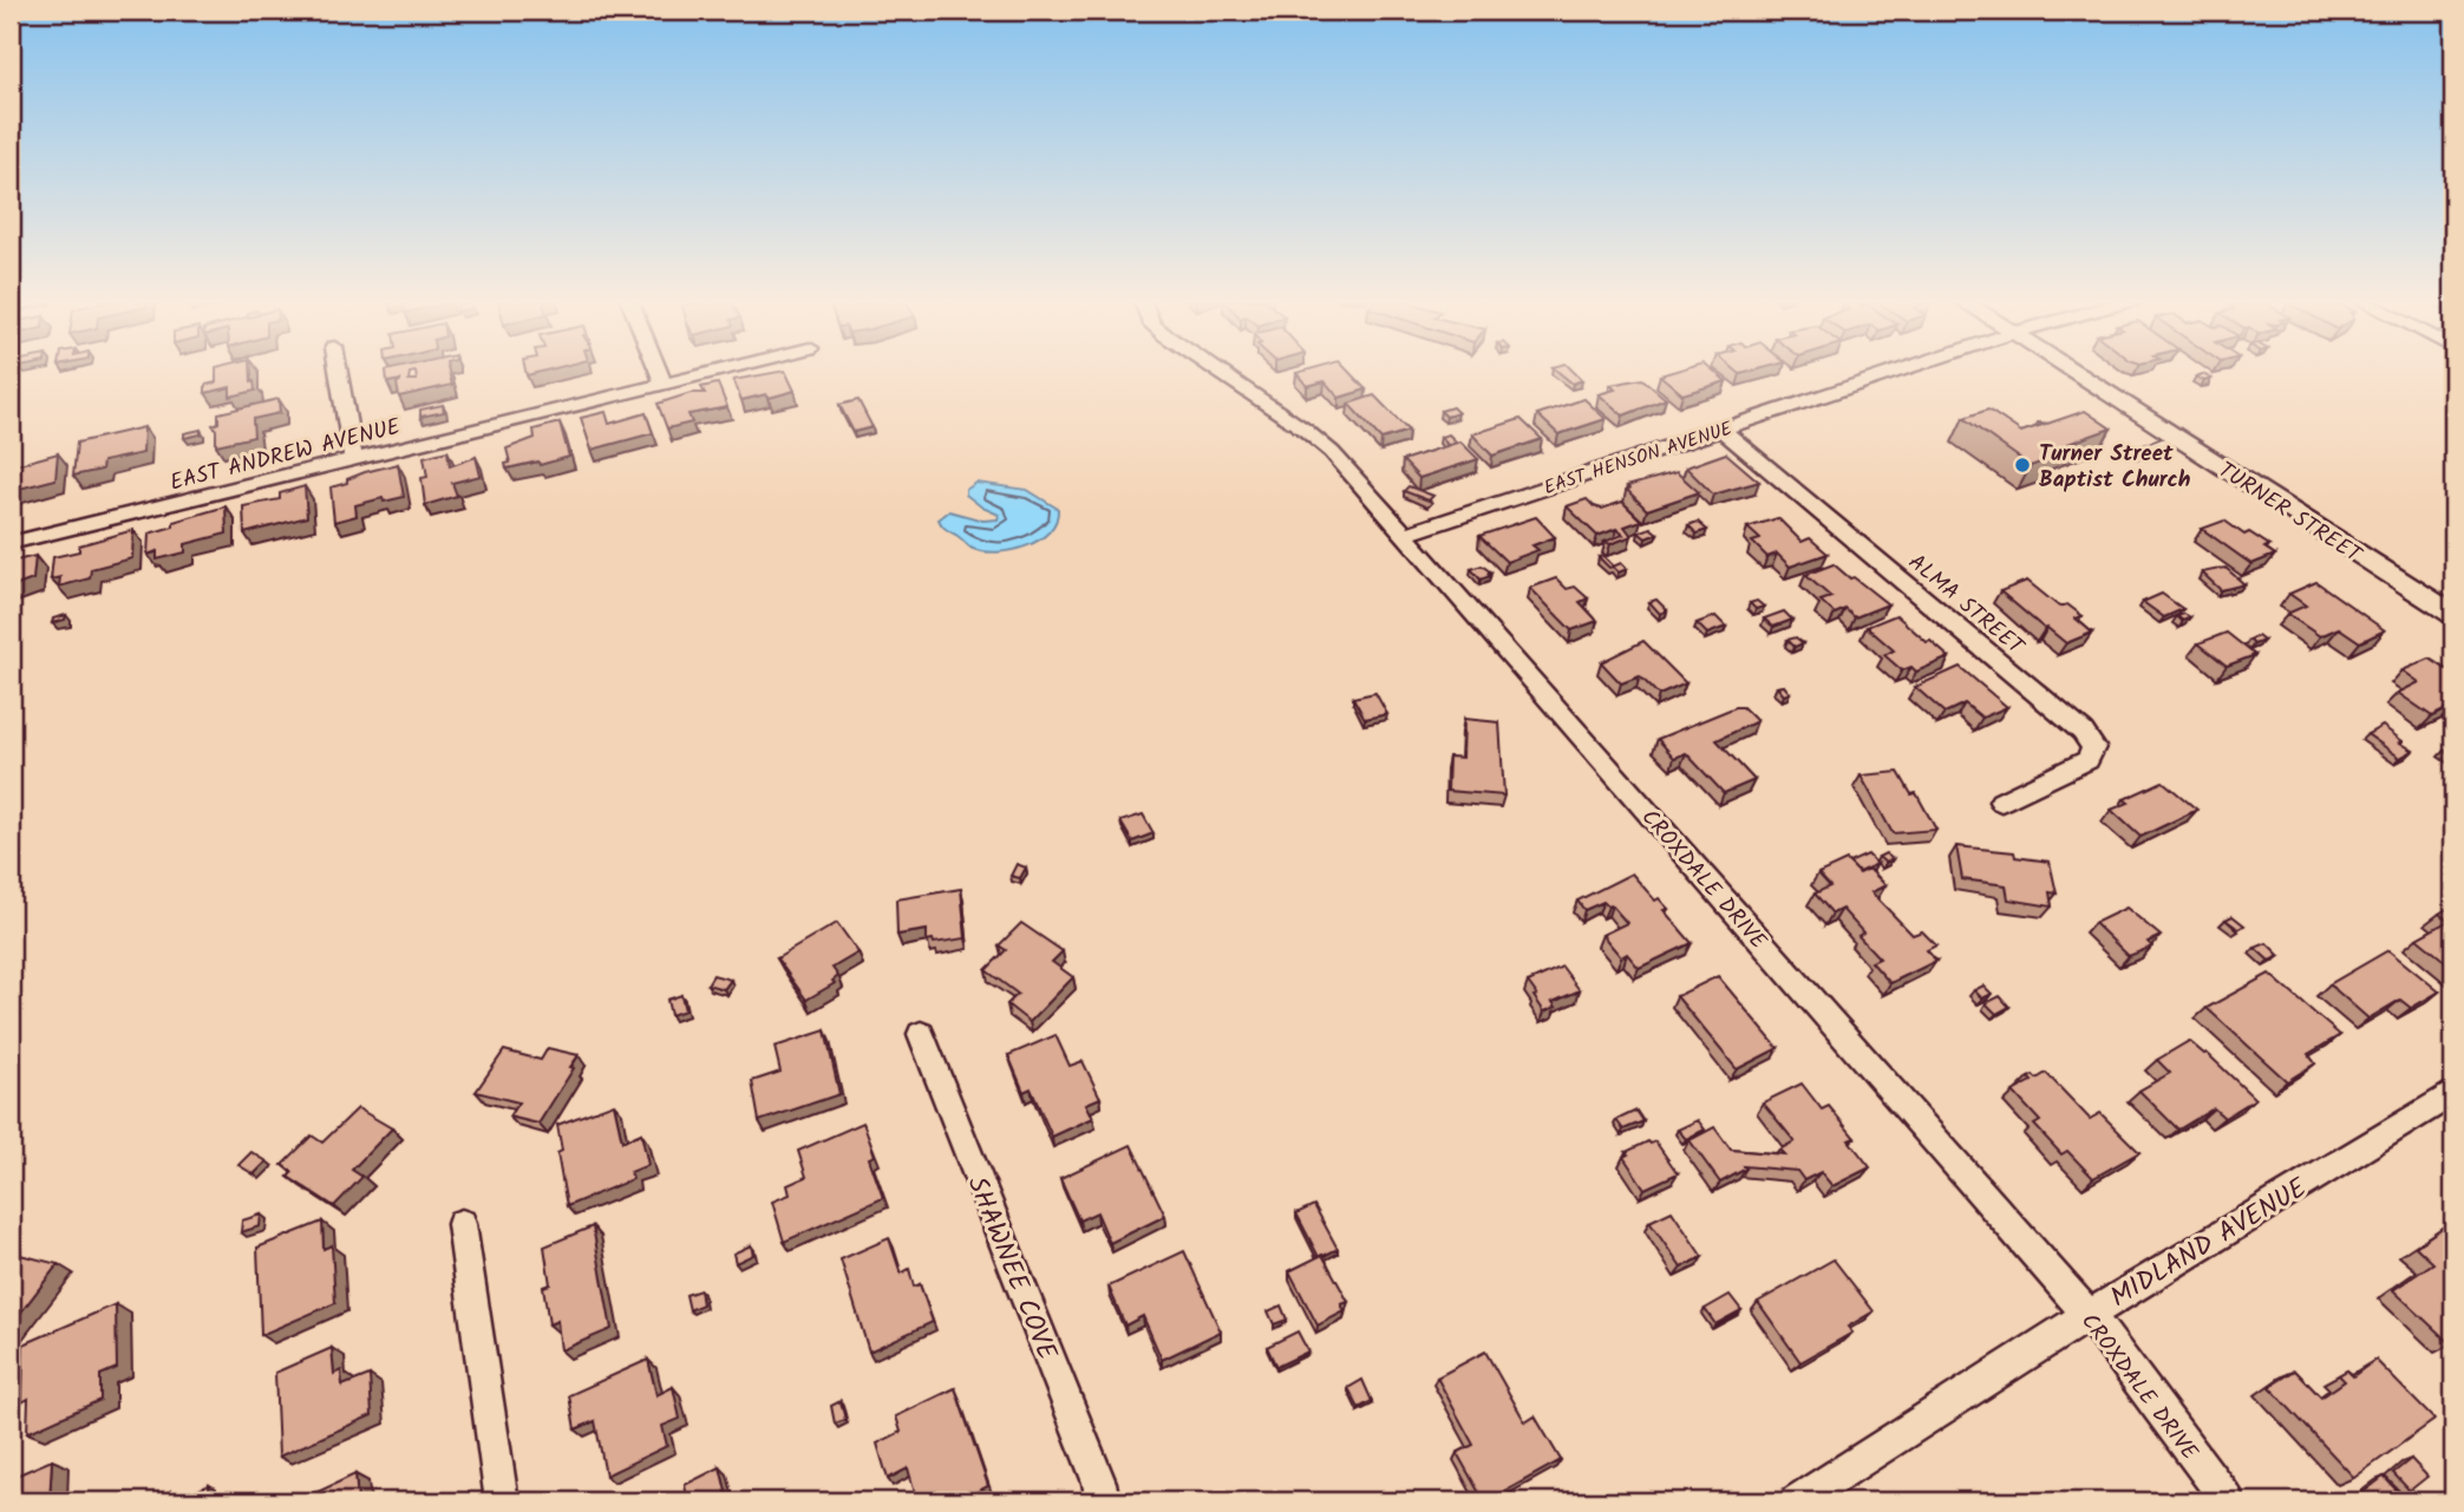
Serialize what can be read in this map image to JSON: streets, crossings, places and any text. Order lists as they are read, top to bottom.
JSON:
{
  "streets": {
    "street": [
      "EAST ANDREW AVENUE",
      "EAST HENSON AVENUE",
      "TURNER STREET",
      "ALMA STREET",
      "CROXDALE DRIVE",
      "MIDLAND AVENUE",
      "SHAWNEE COVE"
    ]
  },
  "crossings": [
    ["EAST HENSON AVENUE", "ALMA STREET"],
    ["EAST HENSON AVENUE", "CROXDALE DRIVE"],
    ["CROXDALE DRIVE", "MIDLAND AVENUE"]
  ],
  "places": ["Turner Street Baptist Church"]
}
